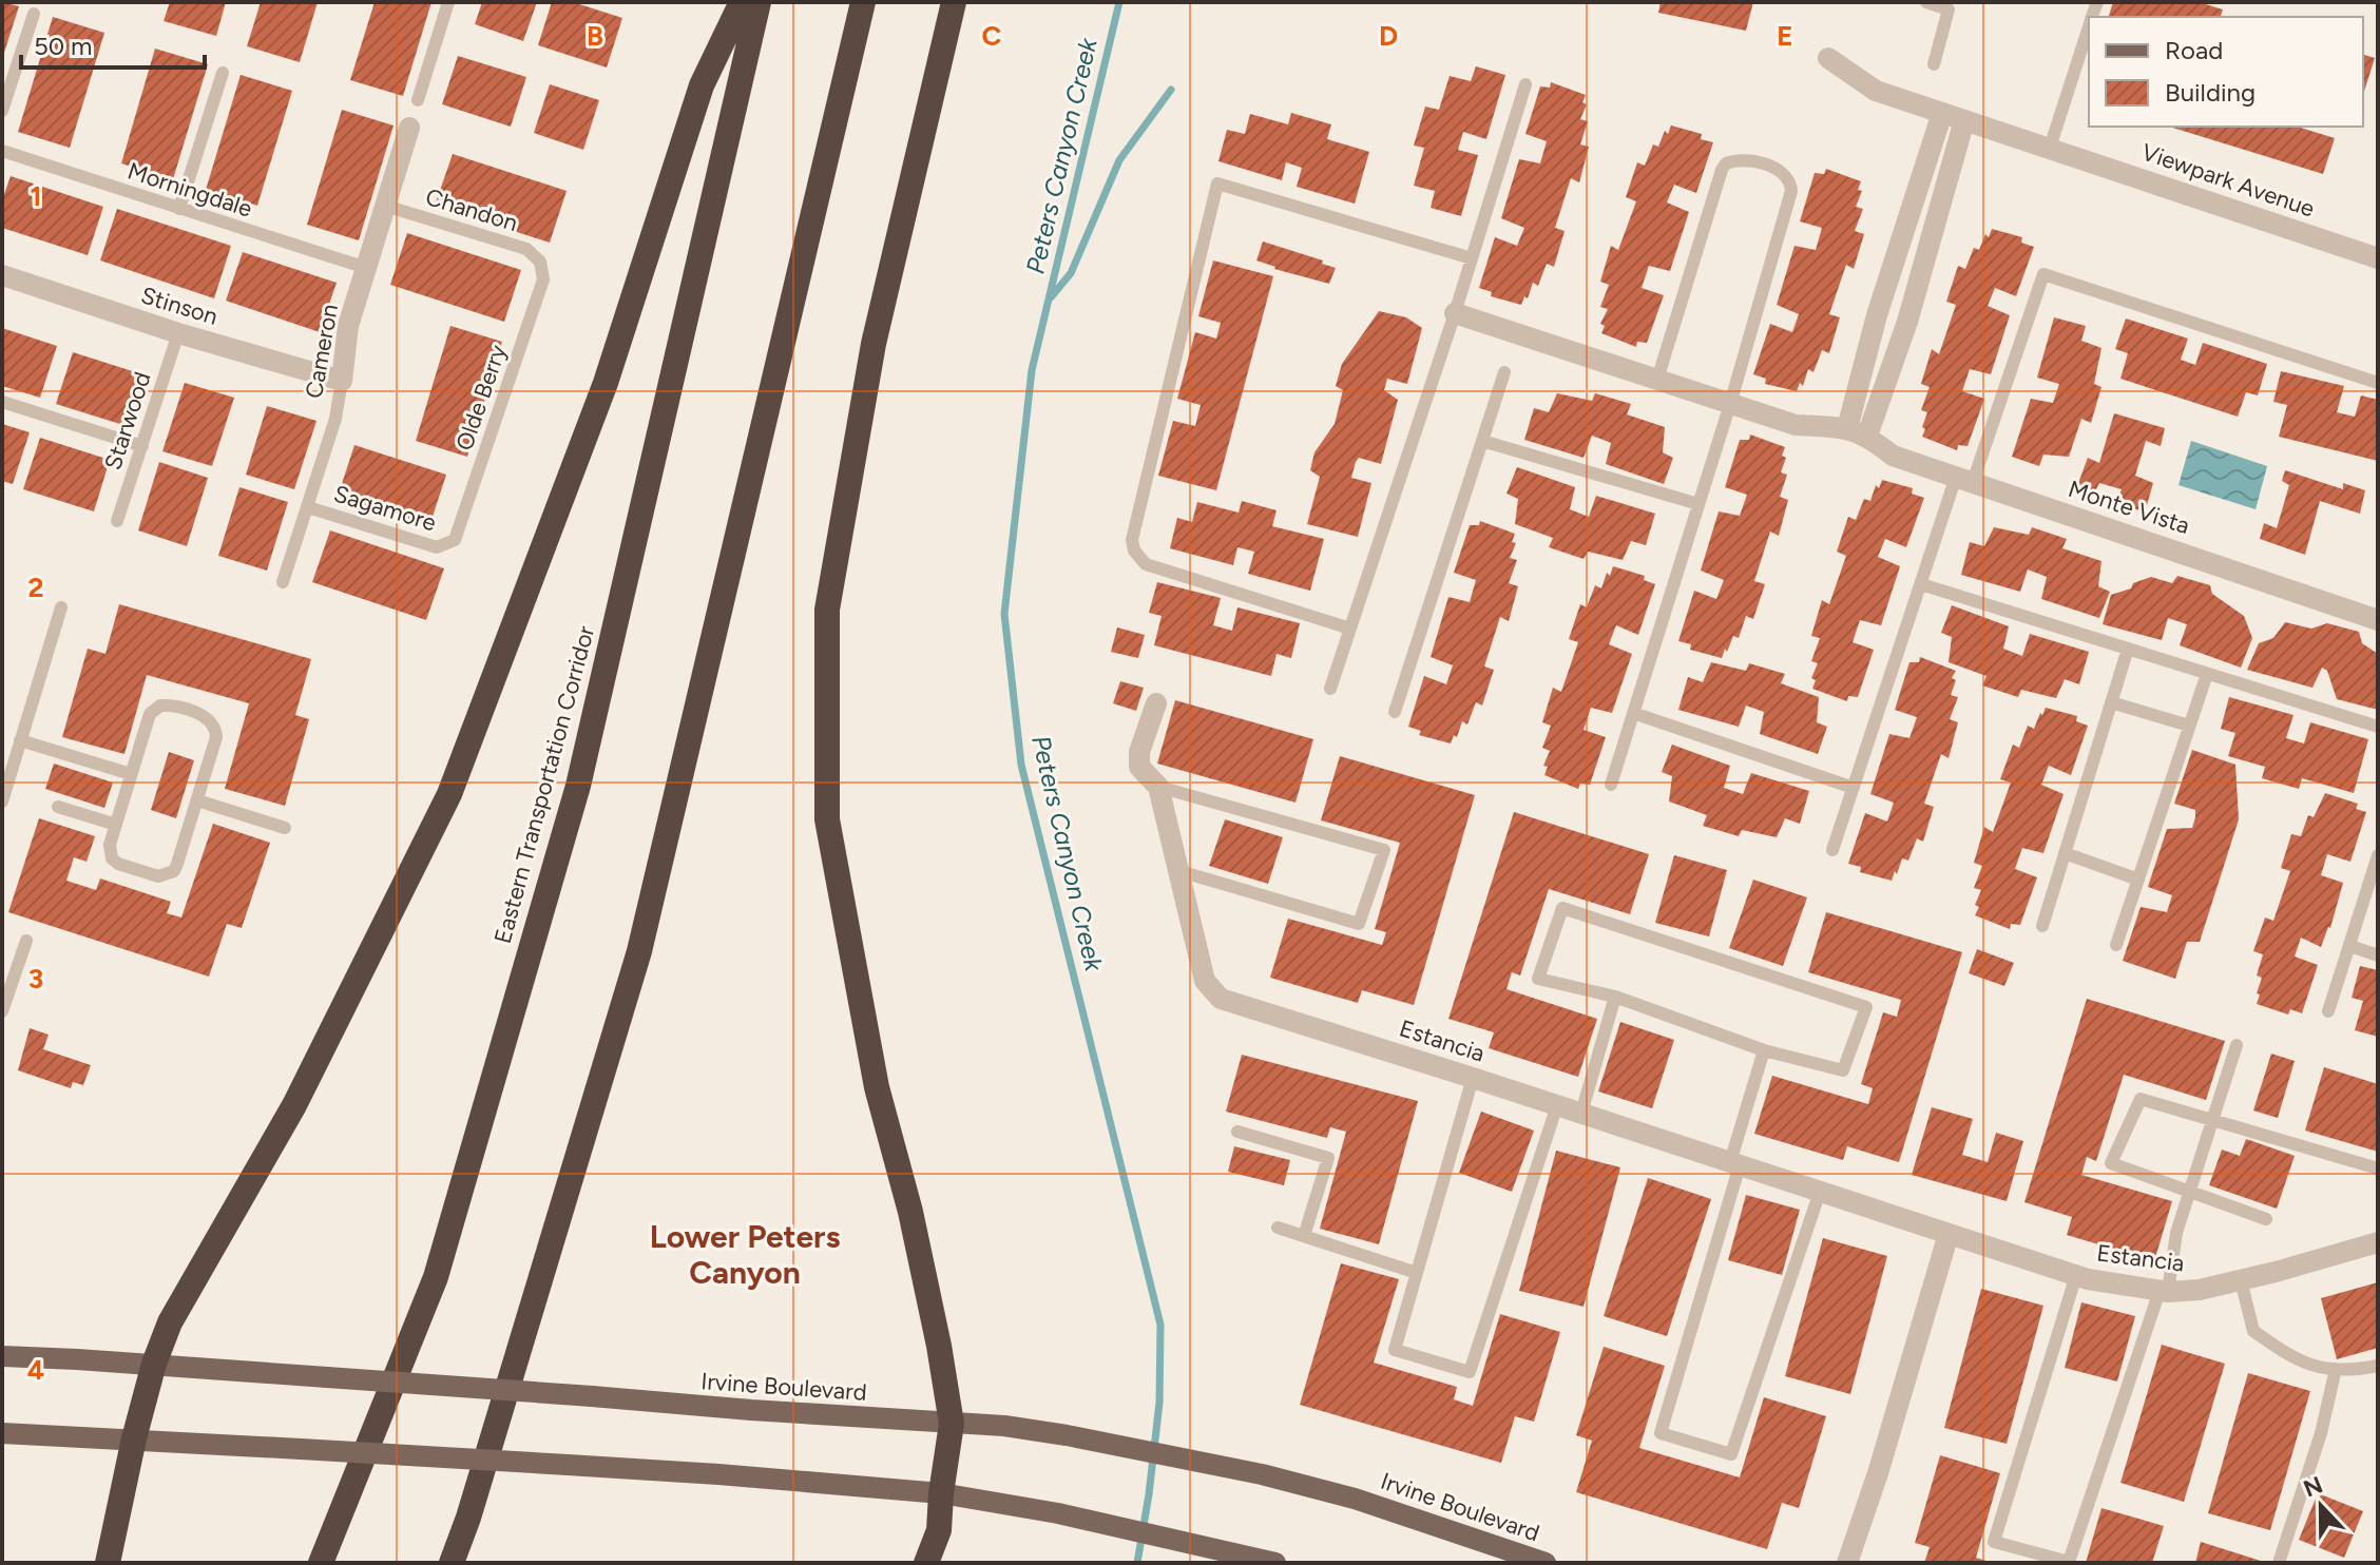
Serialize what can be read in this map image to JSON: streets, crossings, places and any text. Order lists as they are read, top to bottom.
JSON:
{
  "streets": {
    "highway": ["Eastern Transportation Corridor"],
    "main road": ["Irvine Boulevard"],
    "street": [
      "Viewpark Avenue",
      "Stinson",
      "Cameron",
      "Monte Vista",
      "Estancia"
    ],
    "lane": [
      "Morningdale",
      "Chandon",
      "Olde Berry",
      "Starwood",
      "Sagamore"
    ]
  },
  "crossings": [
    ["Morningdale", "Cameron"],
    ["Chandon", "Cameron"],
    ["Chandon", "Olde Berry"],
    ["Stinson", "Cameron"],
    ["Stinson", "Starwood"],
    ["Cameron", "Sagamore"],
    ["Olde Berry", "Sagamore"]
  ],
  "districts": ["Lower Peters Canyon"],
  "water": ["Peters Canyon Creek"],
  "legend": ["Road", "Building"],
  "scale_bar": "50 m",
  "north": "top",
  "grid": {
    "columns": [
      "B",
      "C",
      "D",
      "E"
    ],
    "rows": [
      "1",
      "2",
      "3",
      "4"
    ]
  }
}
